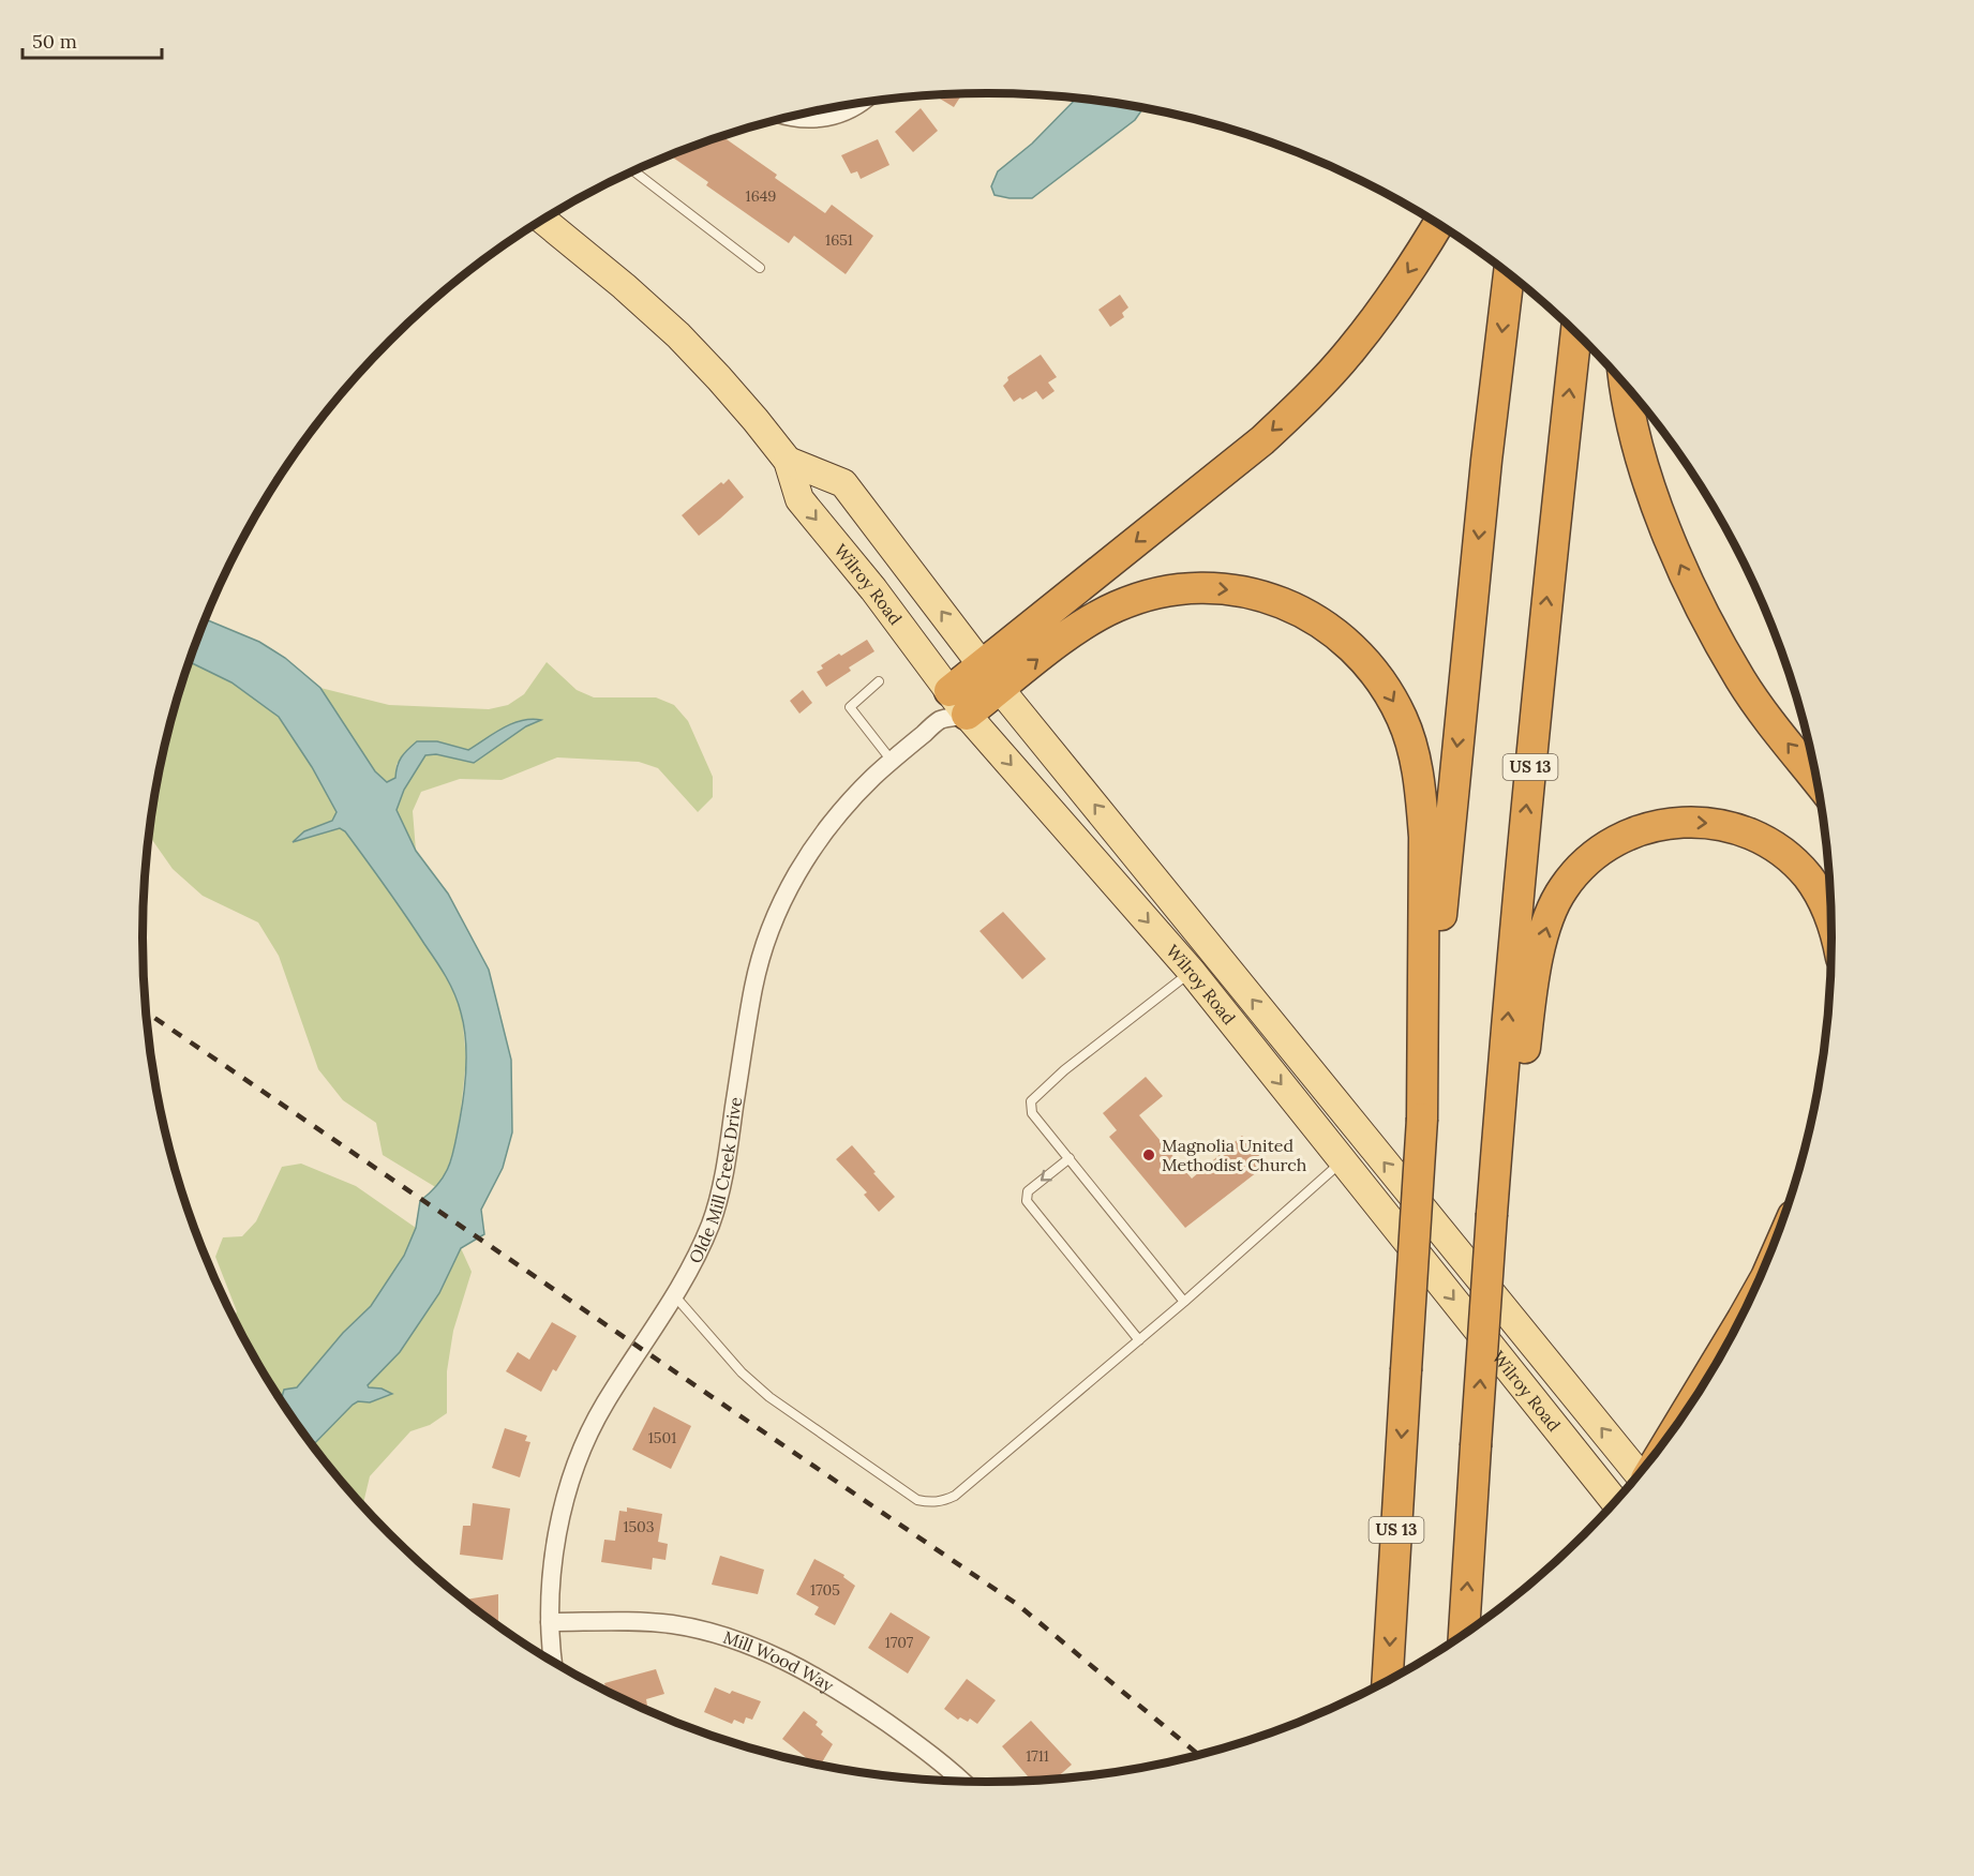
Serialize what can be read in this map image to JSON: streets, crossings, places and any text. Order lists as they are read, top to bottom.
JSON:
{
  "streets": {
    "highway": ["US 13"],
    "main road": ["Wilroy Road"],
    "street": ["Olde Mill Creek Drive", "Mill Wood Way"]
  },
  "crossings": [
    ["Wilroy Road", "Olde Mill Creek Drive"],
    ["Olde Mill Creek Drive", "Mill Wood Way"]
  ],
  "places": ["Magnolia United Methodist Church"],
  "house_numbers": [
    "1649",
    "1651",
    "1501",
    "1503",
    "1705",
    "1707",
    "1711"
  ],
  "scale_bar": "50 m"
}
